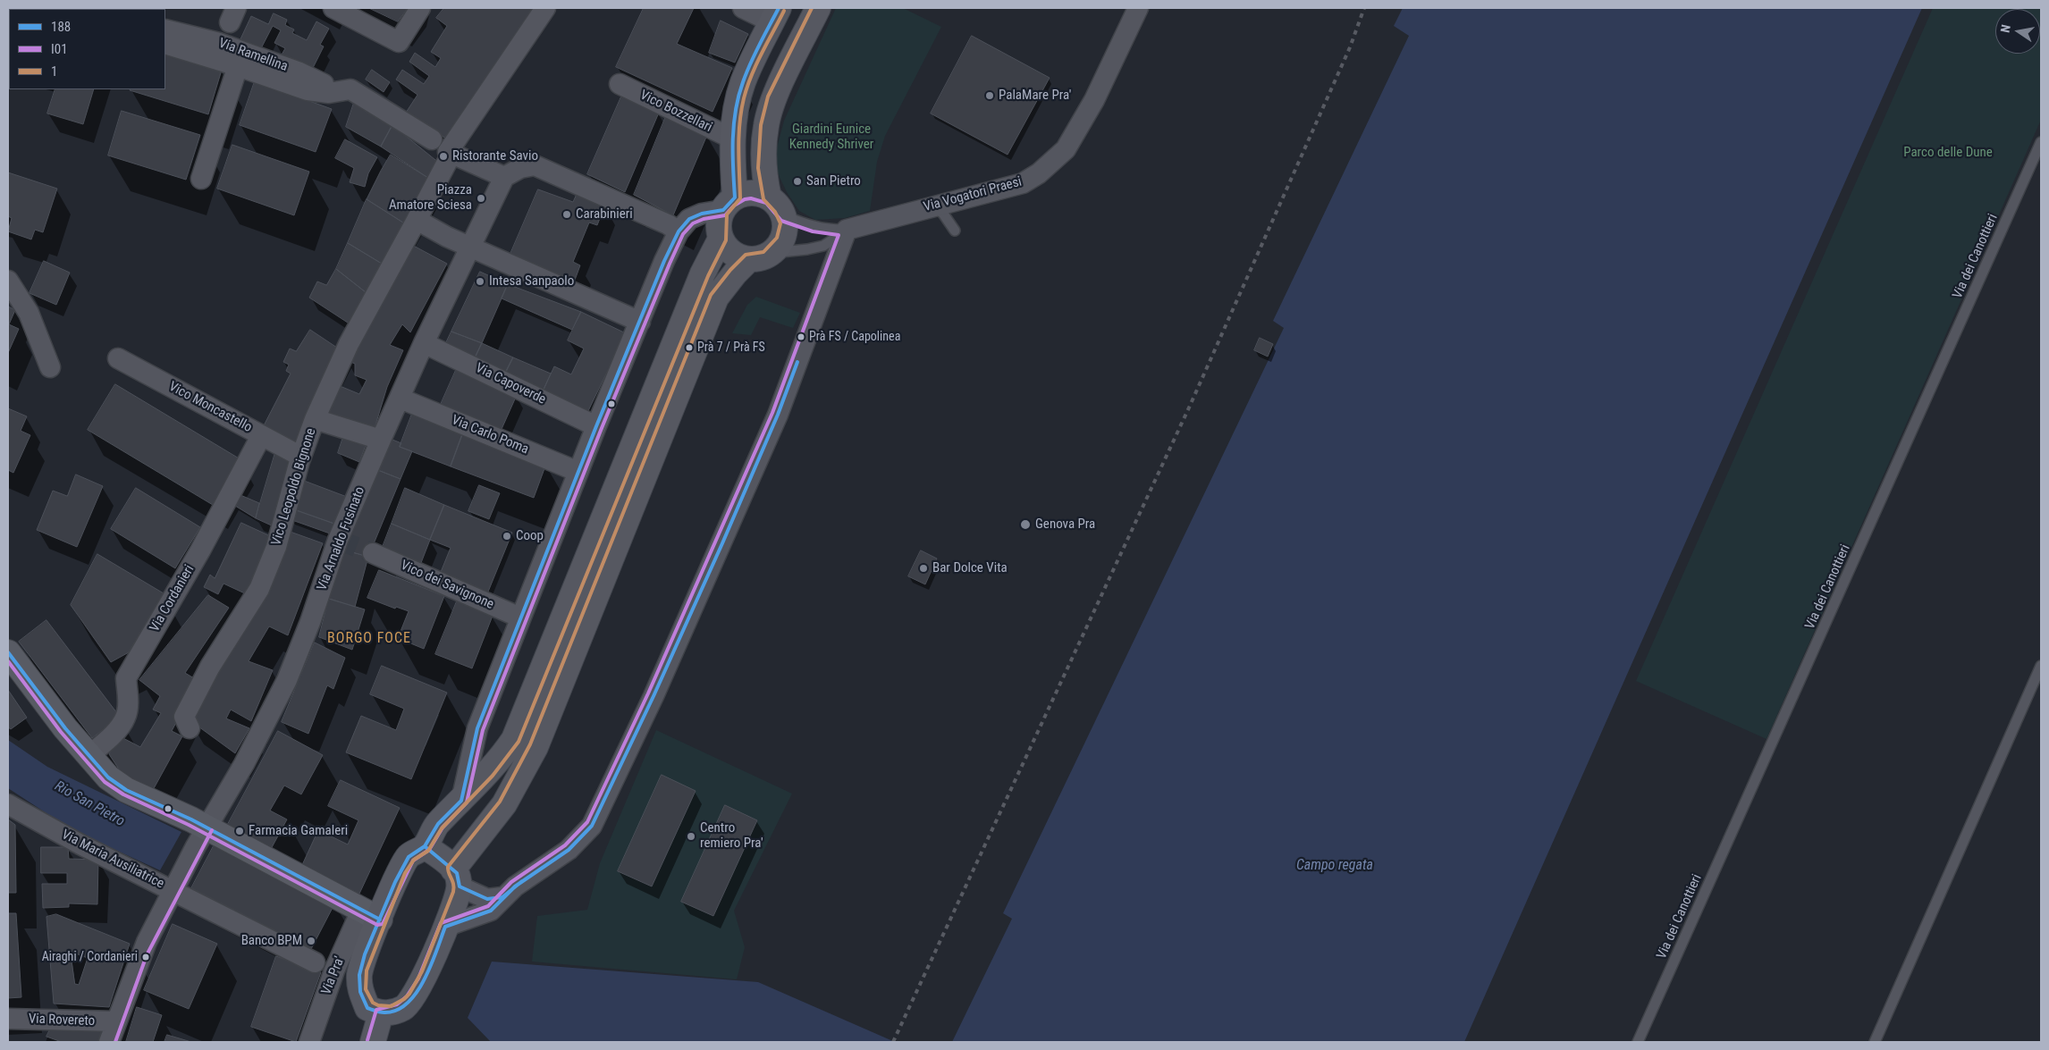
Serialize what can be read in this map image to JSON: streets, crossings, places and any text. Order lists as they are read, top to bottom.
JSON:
{
  "streets": {
    "street": [
      "Via Ramellina",
      "Vico Bozzellari",
      "Via Vogatori Praesi",
      "Via Capoverde",
      "Vico Moncastello",
      "Via Carlo Poma",
      "Vico Leopoldo Bignone",
      "Via Arnaldo Fusinato",
      "Vico dei Savignone",
      "Via Cordanieri",
      "Via Maria Ausiliatrice",
      "Via Pra'",
      "Via Rovereto"
    ],
    "lane": ["Via dei Canottieri"]
  },
  "crossings": [
    ["Via Capoverde", "Via Arnaldo Fusinato"],
    ["Vico Moncastello", "Vico Leopoldo Bignone"],
    ["Vico Moncastello", "Via Cordanieri"],
    ["Via Carlo Poma", "Via Arnaldo Fusinato"],
    ["Via Arnaldo Fusinato", "Via Maria Ausiliatrice"],
    ["Via Arnaldo Fusinato", "Via Rovereto"]
  ],
  "districts": ["BORGO FOCE"],
  "water": ["Rio San Pietro", "Campo regata"],
  "parks": ["Giardini Eunice Kennedy Shriver", "Parco delle Dune"],
  "places": [
    "PalaMare Pra'",
    "Ristorante Savio",
    "San Pietro",
    "Piazza Amatore Sciesa",
    "Carabinieri",
    "Intesa Sanpaolo",
    "Prà FS / Capolinea",
    "Prà 7 / Prà FS",
    "Genova Pra",
    "Coop",
    "Bar Dolce Vita",
    "Farmacia Gamaleri",
    "Centro remiero Pra'",
    "Banco BPM",
    "Airaghi / Cordanieri"
  ],
  "lines": ["transit line 188", "transit line 1", "transit line I01"],
  "legend": ["188", "I01", "1"],
  "north": "left"
}
